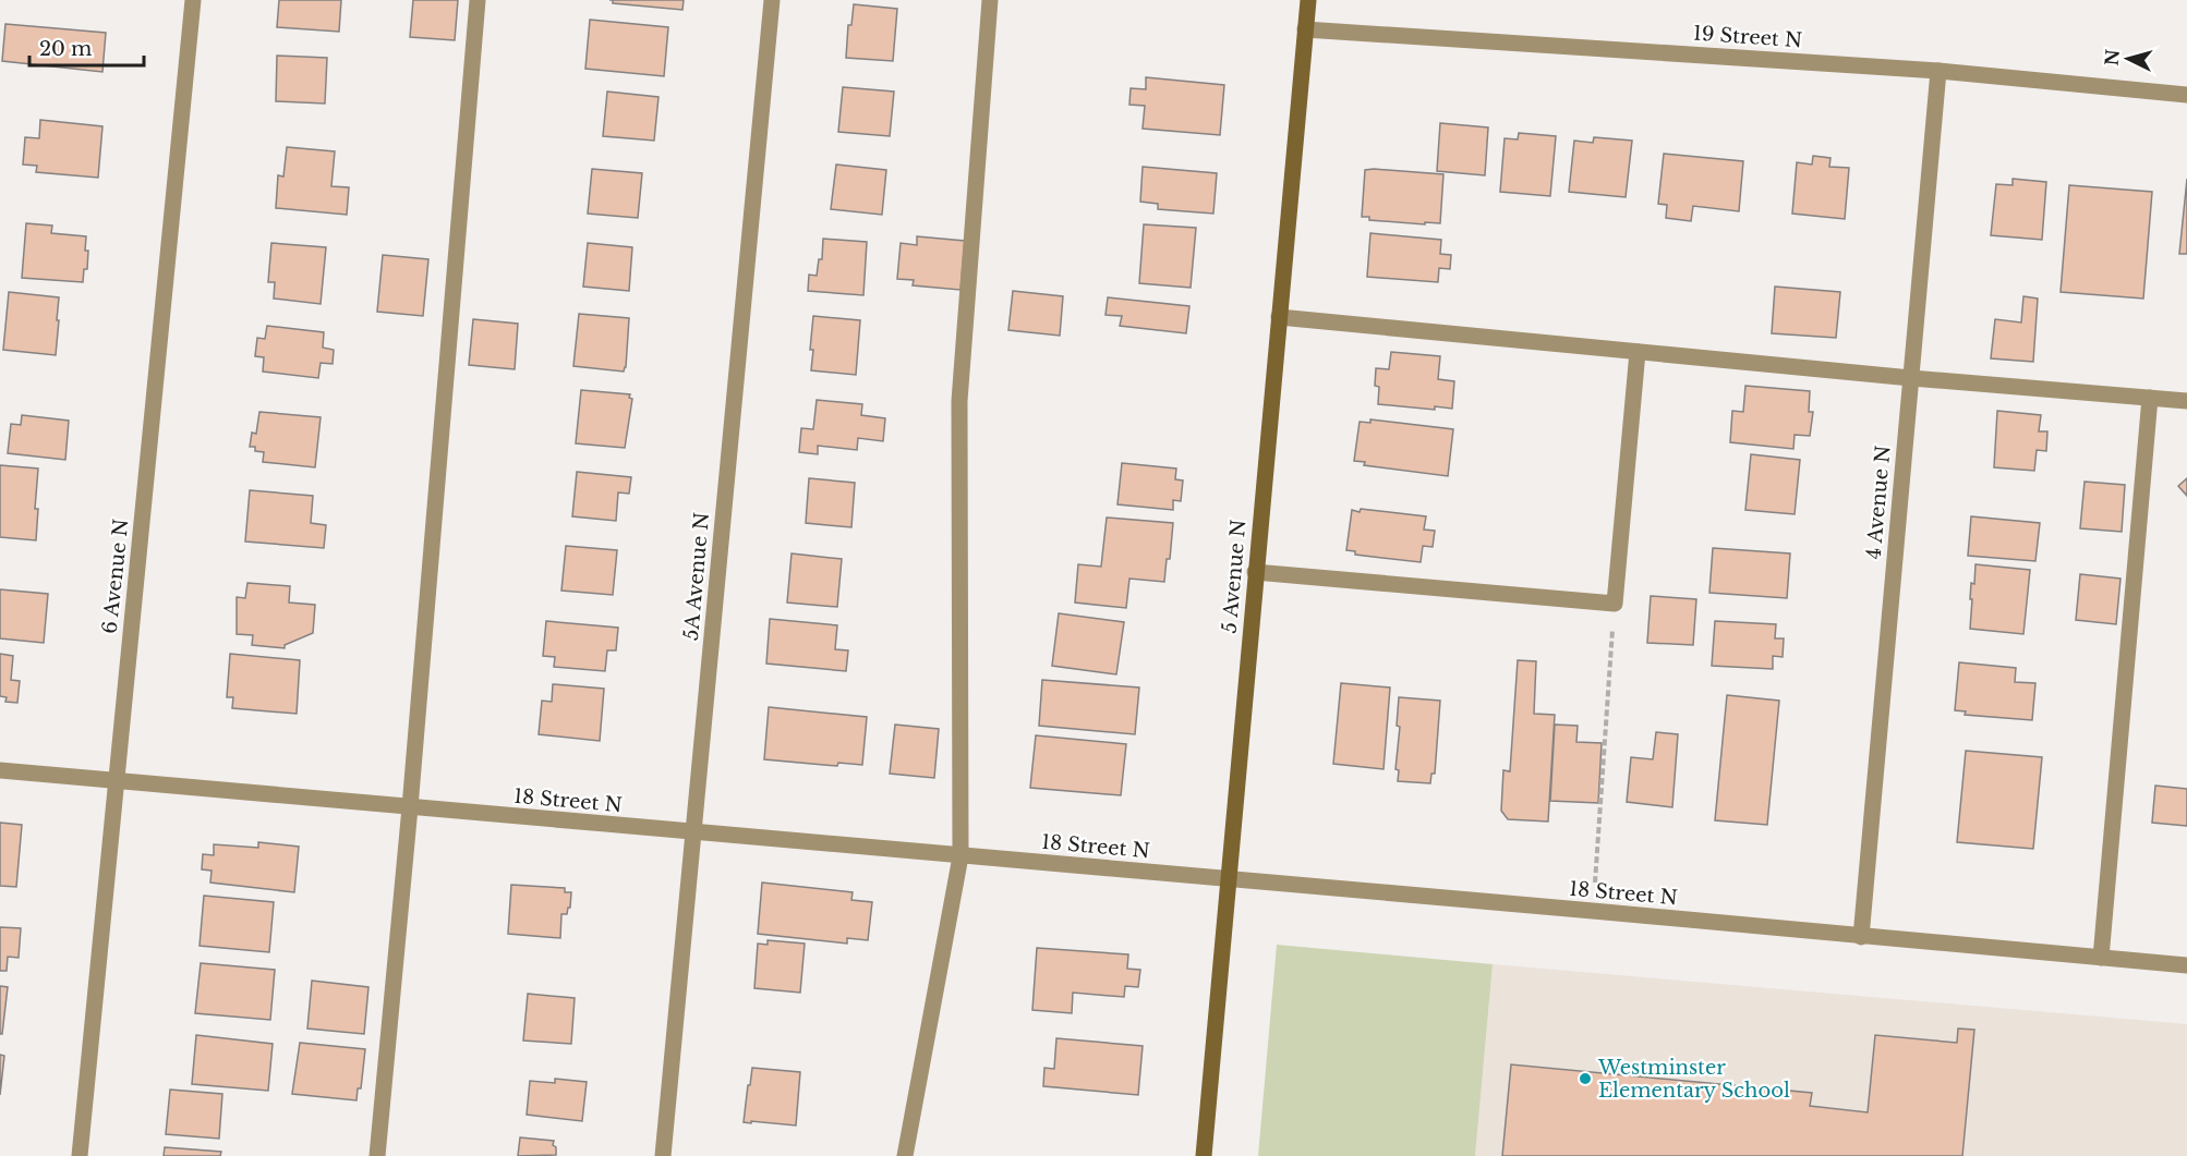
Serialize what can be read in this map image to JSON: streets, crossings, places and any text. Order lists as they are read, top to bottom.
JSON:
{
  "streets": {
    "main road": ["5 Avenue N"],
    "street": [
      "19 Street N",
      "4 Avenue N",
      "6 Avenue N",
      "5A Avenue N",
      "18 Street N"
    ]
  },
  "crossings": [
    ["19 Street N", "4 Avenue N"],
    ["19 Street N", "5 Avenue N"],
    ["4 Avenue N", "18 Street N"],
    ["6 Avenue N", "18 Street N"],
    ["5A Avenue N", "18 Street N"],
    ["5 Avenue N", "18 Street N"]
  ],
  "places": ["Westminster Elementary School"],
  "scale_bar": "20 m",
  "north": "left"
}
